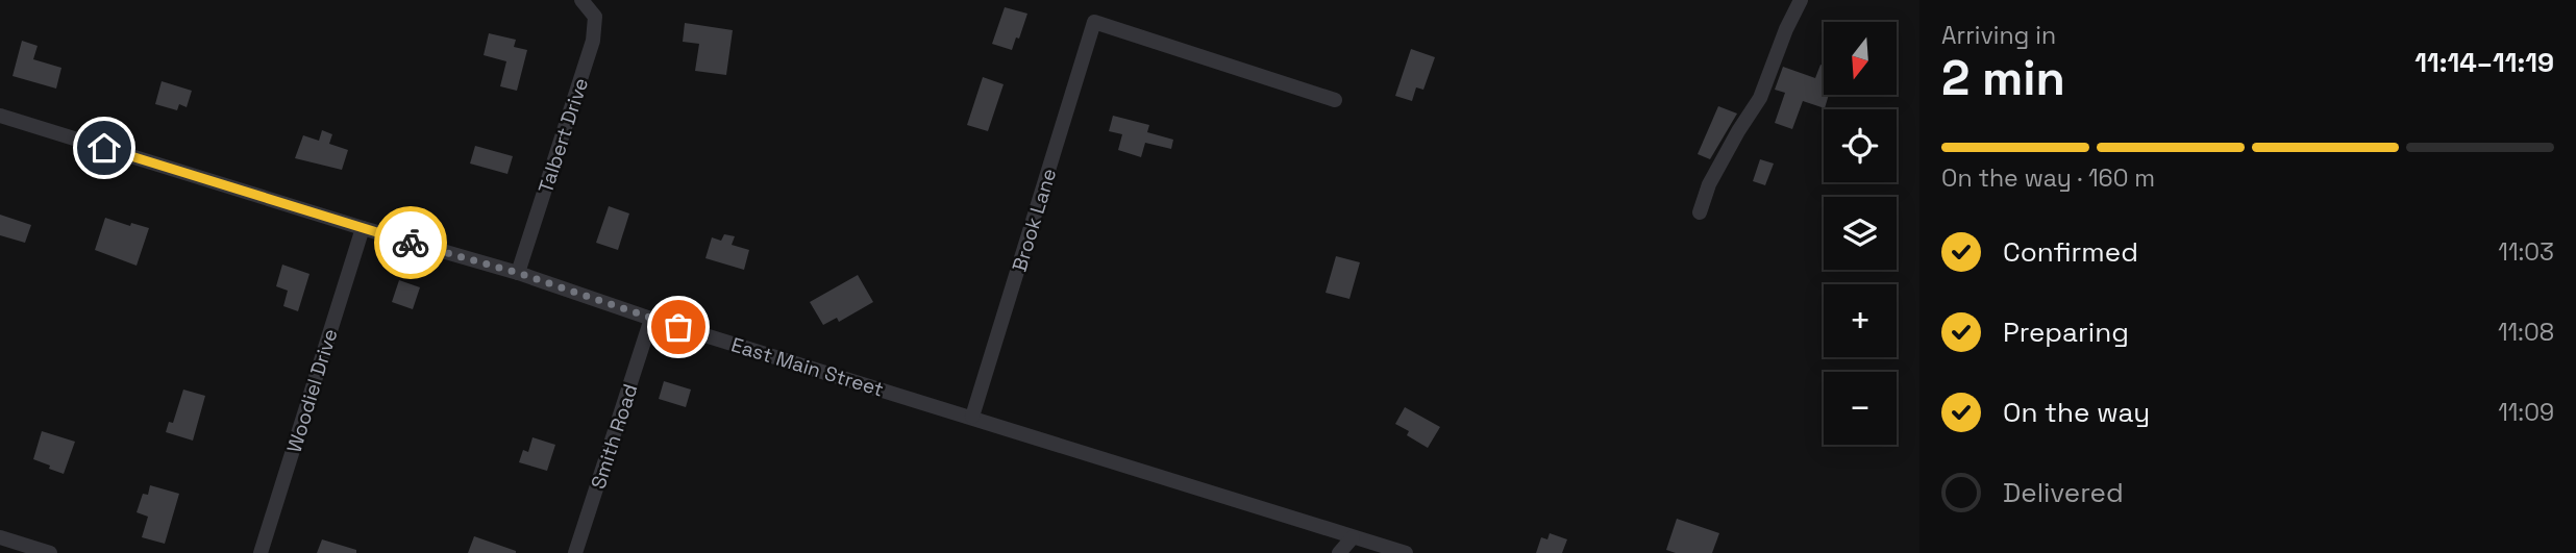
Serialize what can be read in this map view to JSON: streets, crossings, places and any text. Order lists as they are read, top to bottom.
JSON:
{
  "streets": {
    "street": [
      "Talbert Drive",
      "Brook Lane",
      "East Main Street",
      "Woodiel Drive",
      "Smith Road"
    ]
  },
  "crossings": [
    ["Talbert Drive", "East Main Street"],
    ["Brook Lane", "East Main Street"],
    ["East Main Street", "Woodiel Drive"],
    ["East Main Street", "Smith Road"]
  ],
  "north": "bottom",
  "page": {
    "heading": ["2 min", "Arriving in", "11:14–11:19"],
    "map_buttons": ["+", "−"],
    "bar": "On the way · 160 m",
    "list": [
      ["Confirmed", "11:03"],
      ["Preparing", "11:08"],
      ["On the way", "11:09"],
      "Delivered"
    ]
  }
}
